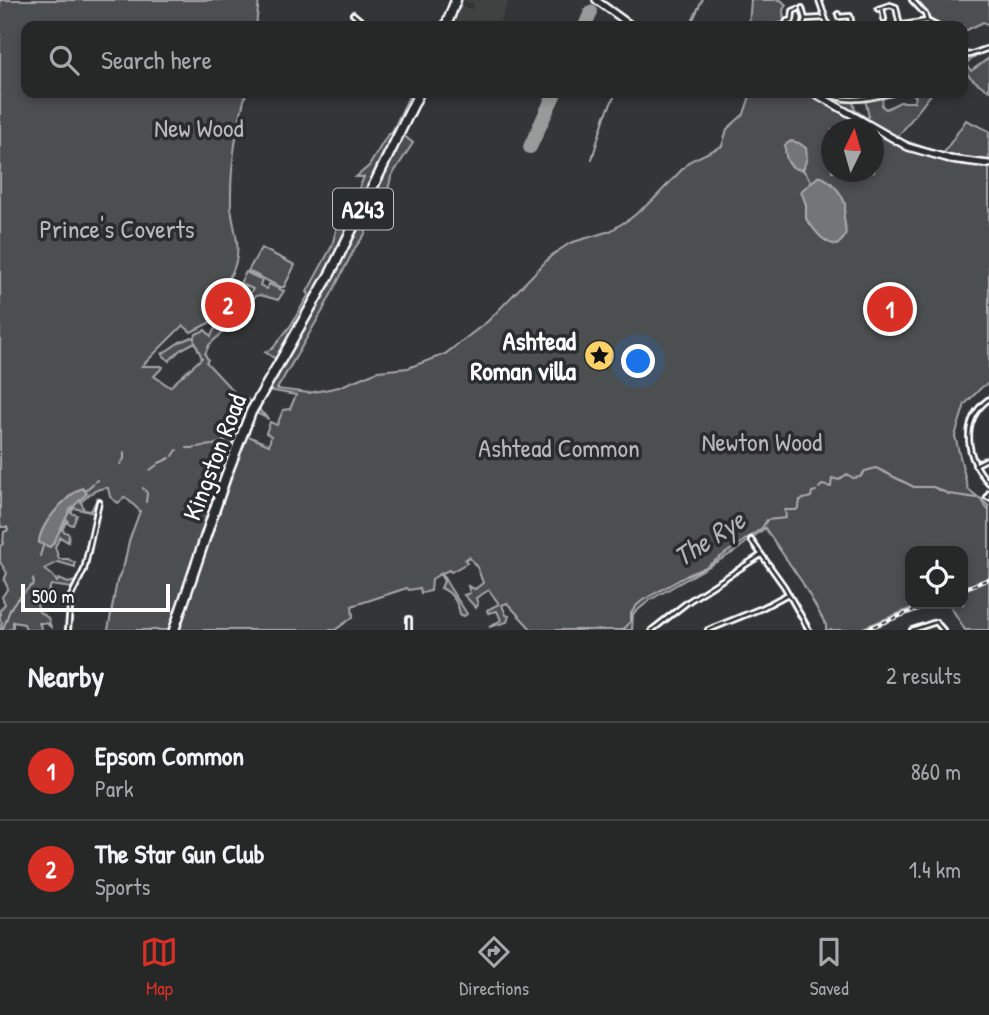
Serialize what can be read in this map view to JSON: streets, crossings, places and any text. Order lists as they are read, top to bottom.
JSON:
{
  "streets": {
    "highway": ["A243", "Kingston Road"]
  },
  "water": ["The Rye"],
  "parks": [
    "New Wood",
    "Prince's Coverts",
    "Newton Wood",
    "Ashtead Common"
  ],
  "places": {
    "place": ["Ashtead Roman villa"]
  },
  "scale_bar": "500 m",
  "north": "top",
  "page": {
    "search": "Search here",
    "pins": ["2", "1"],
    "scale": "500 m",
    "heading": ["Nearby", "2 results"],
    "list": [
      {
        "mark": "1",
        "name": "Epsom Common",
        "note": "Park",
        "value": "860 m"
      },
      {
        "mark": "2",
        "name": "The Star Gun Club",
        "note": "Sports",
        "value": "1.4 km"
      }
    ],
    "nav": ["Map", "Directions", "Saved"]
  }
}
